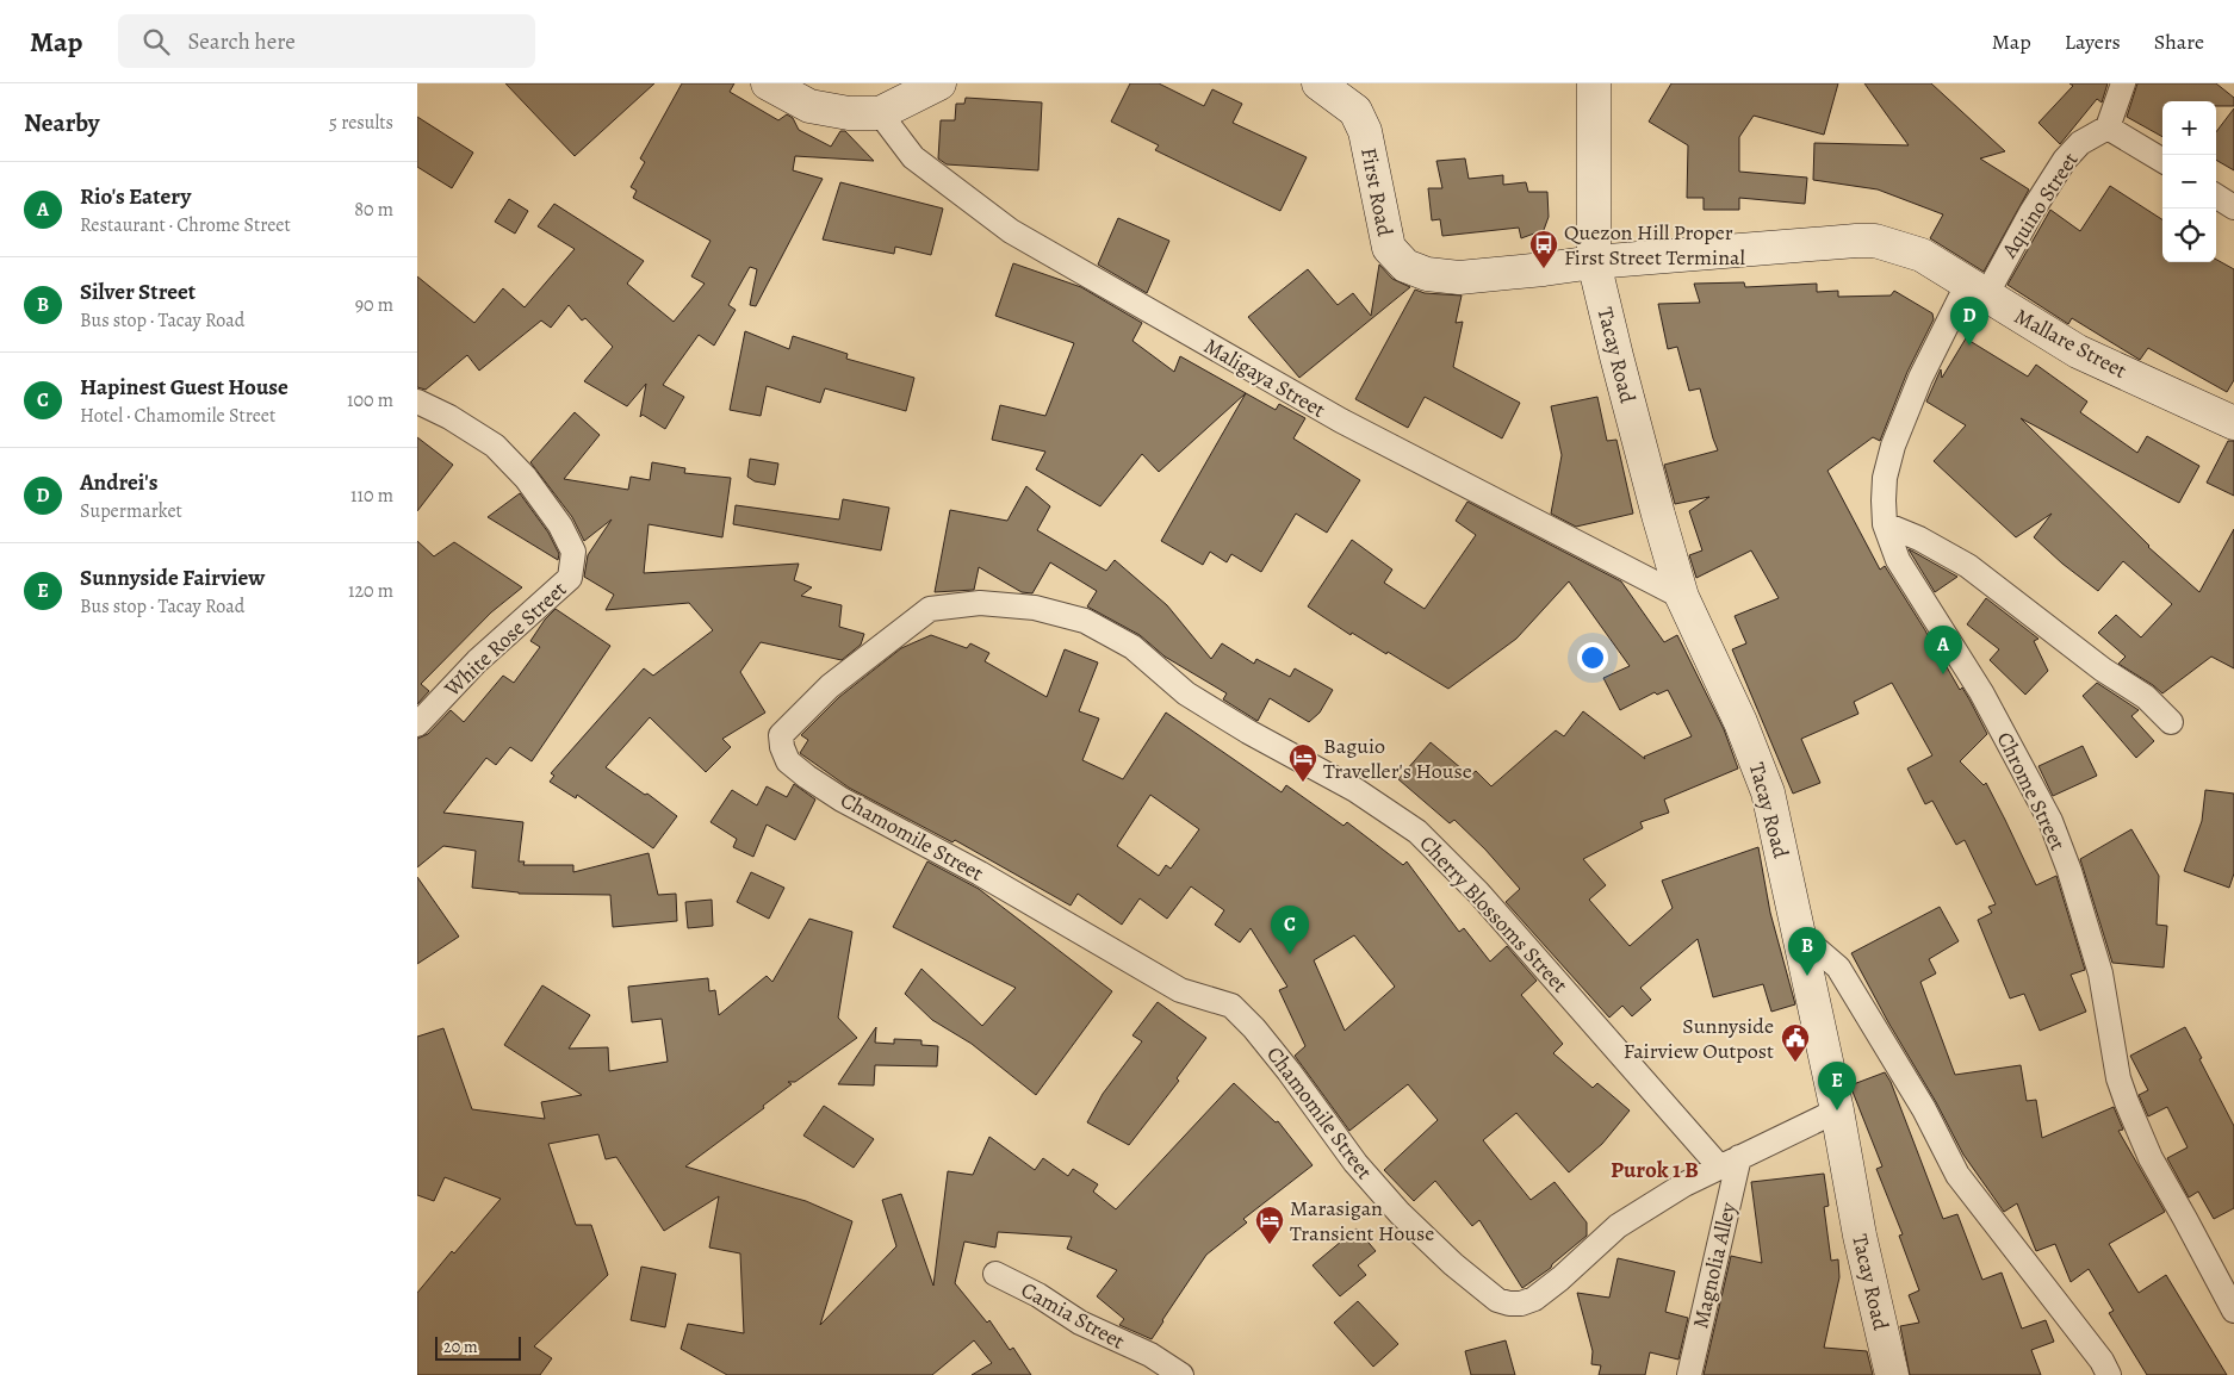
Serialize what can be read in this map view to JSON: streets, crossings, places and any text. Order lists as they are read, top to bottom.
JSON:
{
  "streets": {
    "main road": ["First Road", "Mallare Street", "Tacay Road"],
    "street": [
      "Aquino Street",
      "Maligaya Street",
      "White Rose Street",
      "Chrome Street",
      "Chamomile Street",
      "Cherry Blossoms Street",
      "Magnolia Alley",
      "Camia Street"
    ]
  },
  "crossings": [
    ["First Road", "Mallare Street"],
    ["First Road", "Tacay Road"],
    ["Aquino Street", "Mallare Street"],
    ["Aquino Street", "Chrome Street"],
    ["Mallare Street", "Tacay Road"],
    ["Mallare Street", "Chrome Street"],
    ["Tacay Road", "Maligaya Street"],
    ["Tacay Road", "Chamomile Street"],
    ["Chamomile Street", "Cherry Blossoms Street"],
    ["Chamomile Street", "Magnolia Alley"],
    ["Cherry Blossoms Street", "Magnolia Alley"]
  ],
  "districts": ["Purok 1 B"],
  "places": {
    "bus stop": ["Quezon Hill Proper First Street Terminal"],
    "hotel": ["Baguio Traveller's House", "Marasigan Transient House"],
    "public building": ["Sunnyside Fairview Outpost"]
  },
  "scale_bar": "20 m",
  "page": {
    "header": "Map",
    "search": "Search here",
    "nav": ["Map", "Layers", "Share"],
    "heading": ["Nearby", "5 results"],
    "map_buttons": ["+", "−"],
    "list": [
      {
        "mark": "A",
        "name": "Rio's Eatery",
        "note": "Restaurant · Chrome Street",
        "value": "80 m"
      },
      {
        "mark": "B",
        "name": "Silver Street",
        "note": "Bus stop · Tacay Road",
        "value": "90 m"
      },
      {
        "mark": "C",
        "name": "Hapinest Guest House",
        "note": "Hotel · Chamomile Street",
        "value": "100 m"
      },
      {
        "mark": "D",
        "name": "Andrei's",
        "note": "Supermarket",
        "value": "110 m"
      },
      {
        "mark": "E",
        "name": "Sunnyside Fairview",
        "note": "Bus stop · Tacay Road",
        "value": "120 m"
      }
    ],
    "pins": [
      "D",
      "A",
      "C",
      "B",
      "E"
    ],
    "scale": "20 m"
  }
}
